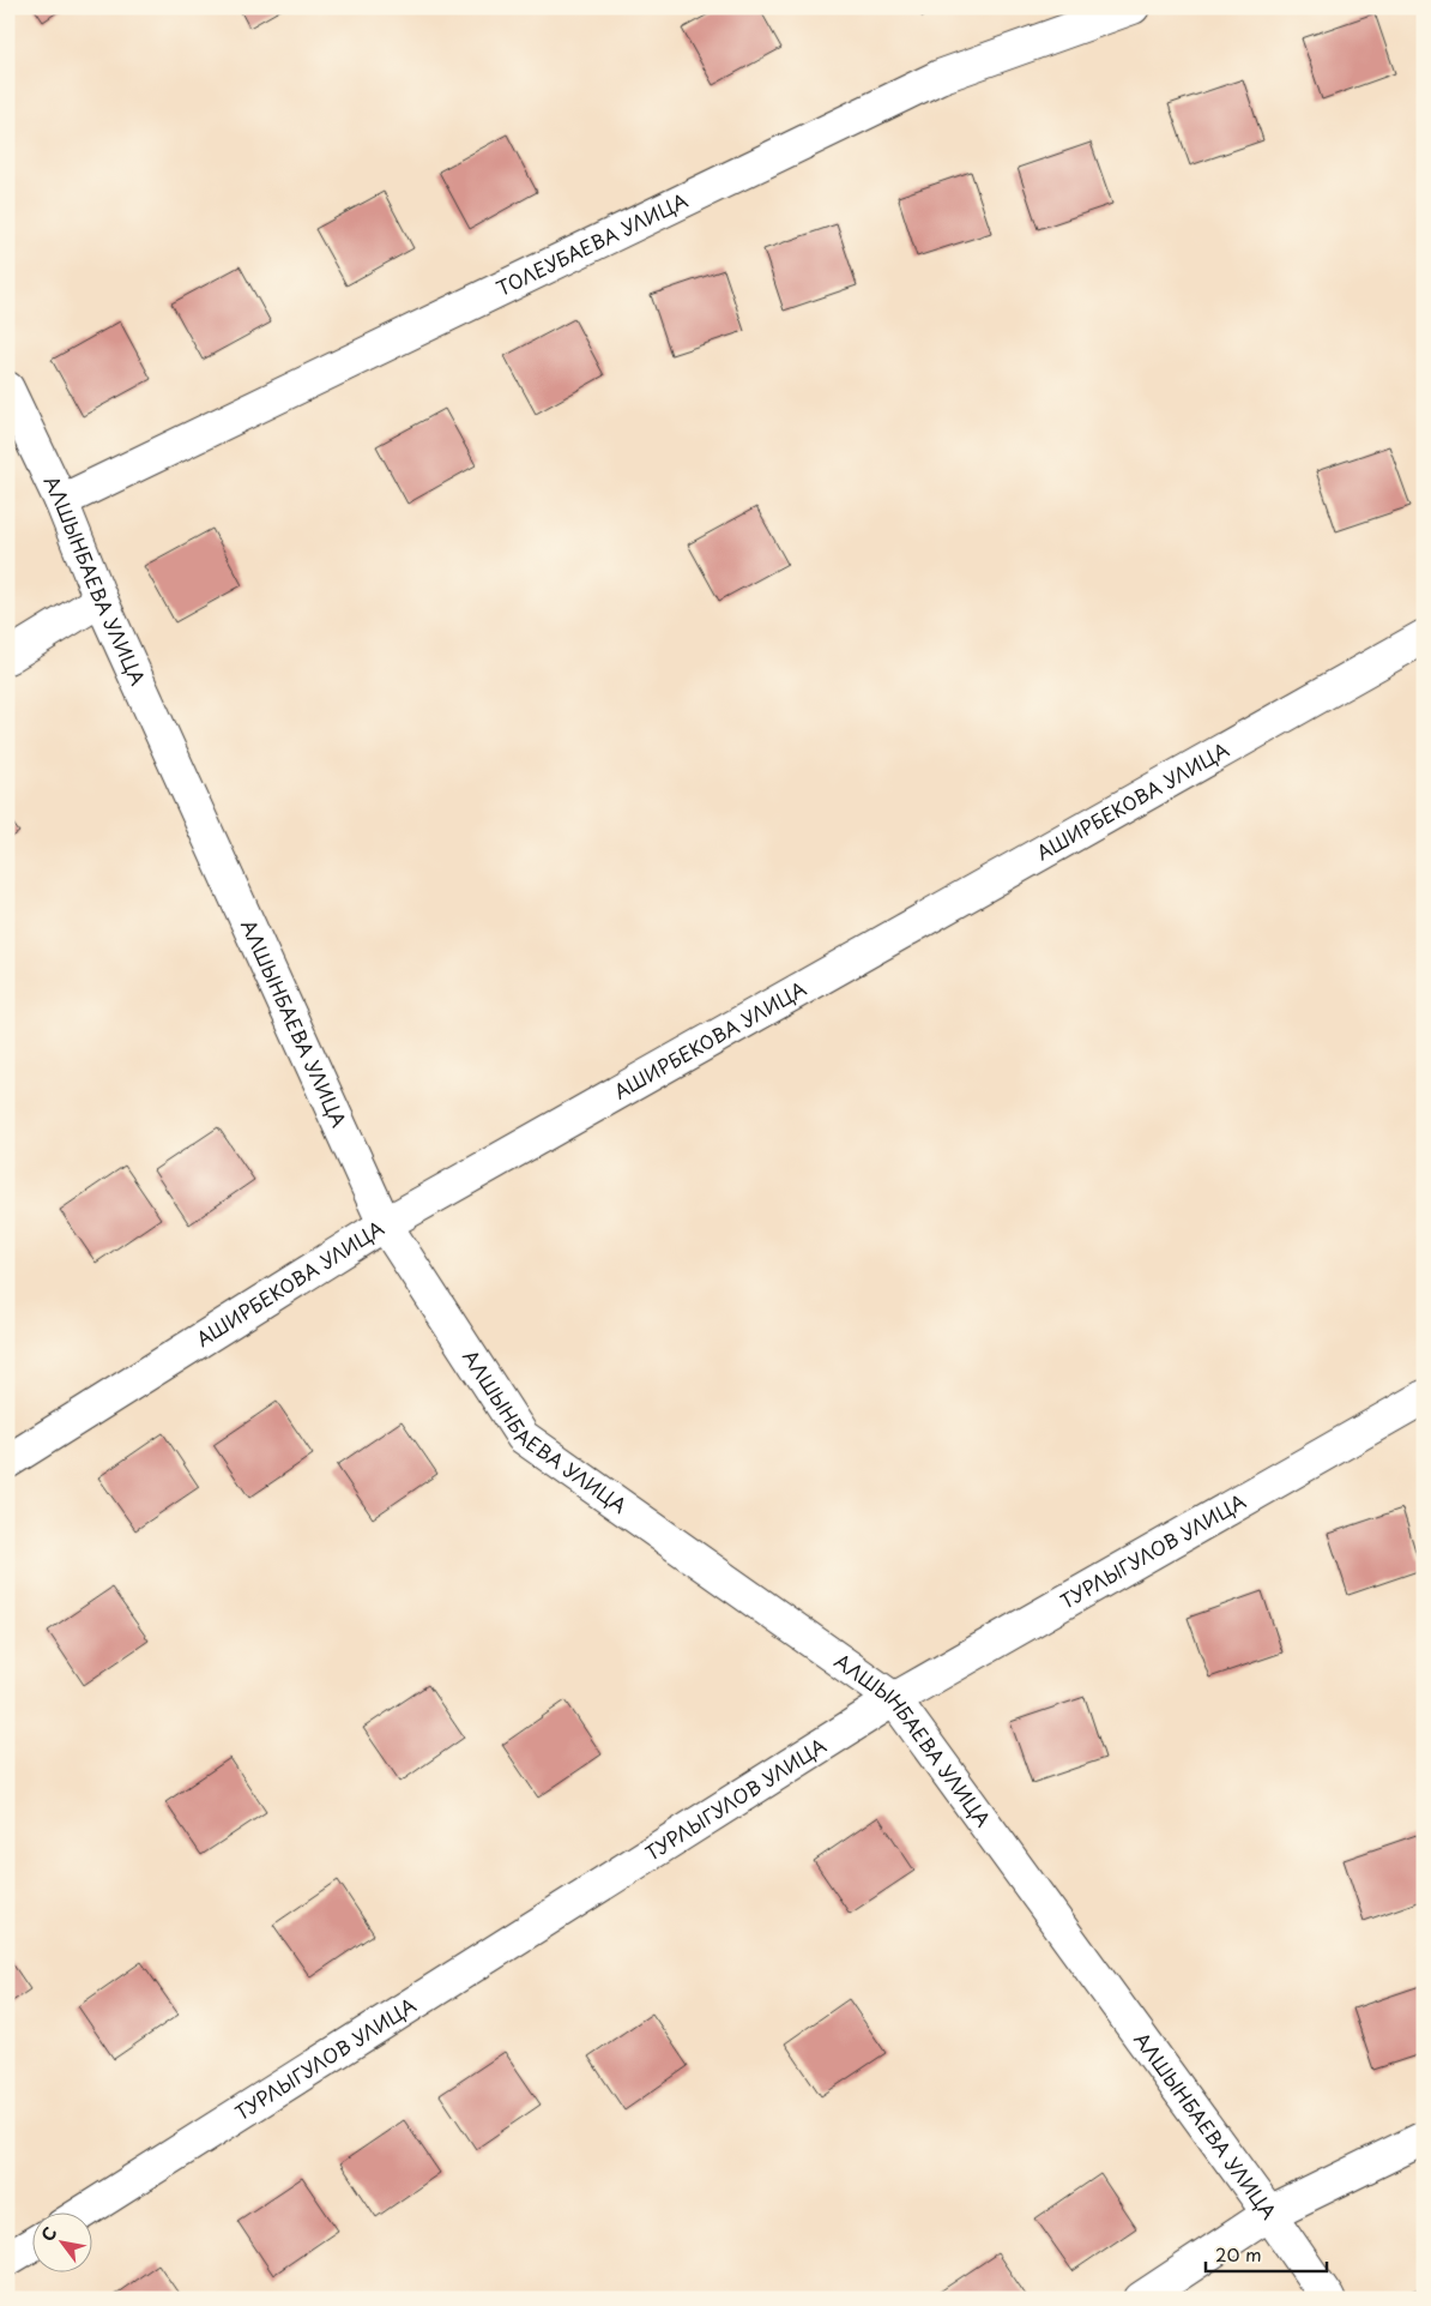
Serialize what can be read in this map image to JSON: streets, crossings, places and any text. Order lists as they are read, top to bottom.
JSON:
{
  "streets": {
    "street": [
      "ТОЛЕУБАЕВА УЛИЦА",
      "АЛШЫНБАЕВА УЛИЦА",
      "АШИРБЕКОВА УЛИЦА",
      "ТУРЛЫГУЛОВ УЛИЦА"
    ]
  },
  "crossings": [
    ["ТОЛЕУБАЕВА УЛИЦА", "АЛШЫНБАЕВА УЛИЦА"],
    ["АЛШЫНБАЕВА УЛИЦА", "АШИРБЕКОВА УЛИЦА"],
    ["АЛШЫНБАЕВА УЛИЦА", "ТУРЛЫГУЛОВ УЛИЦА"]
  ],
  "scale_bar": "20 m",
  "north": "top left"
}
